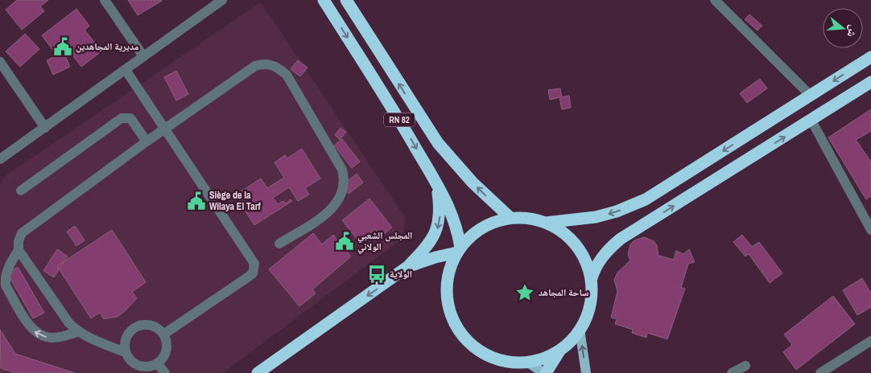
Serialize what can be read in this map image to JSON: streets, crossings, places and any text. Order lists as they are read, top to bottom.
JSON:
{
  "streets": {
    "highway": ["RN 82"]
  },
  "places": {
    "public building": ["مديرية المجاهدين", "Siège de la Wilaya El Tarf", "المجلس الشعبي الولائي"],
    "bus stop": ["الولاية"],
    "place": ["ساحة المجاهد"]
  },
  "north": "right"
}
